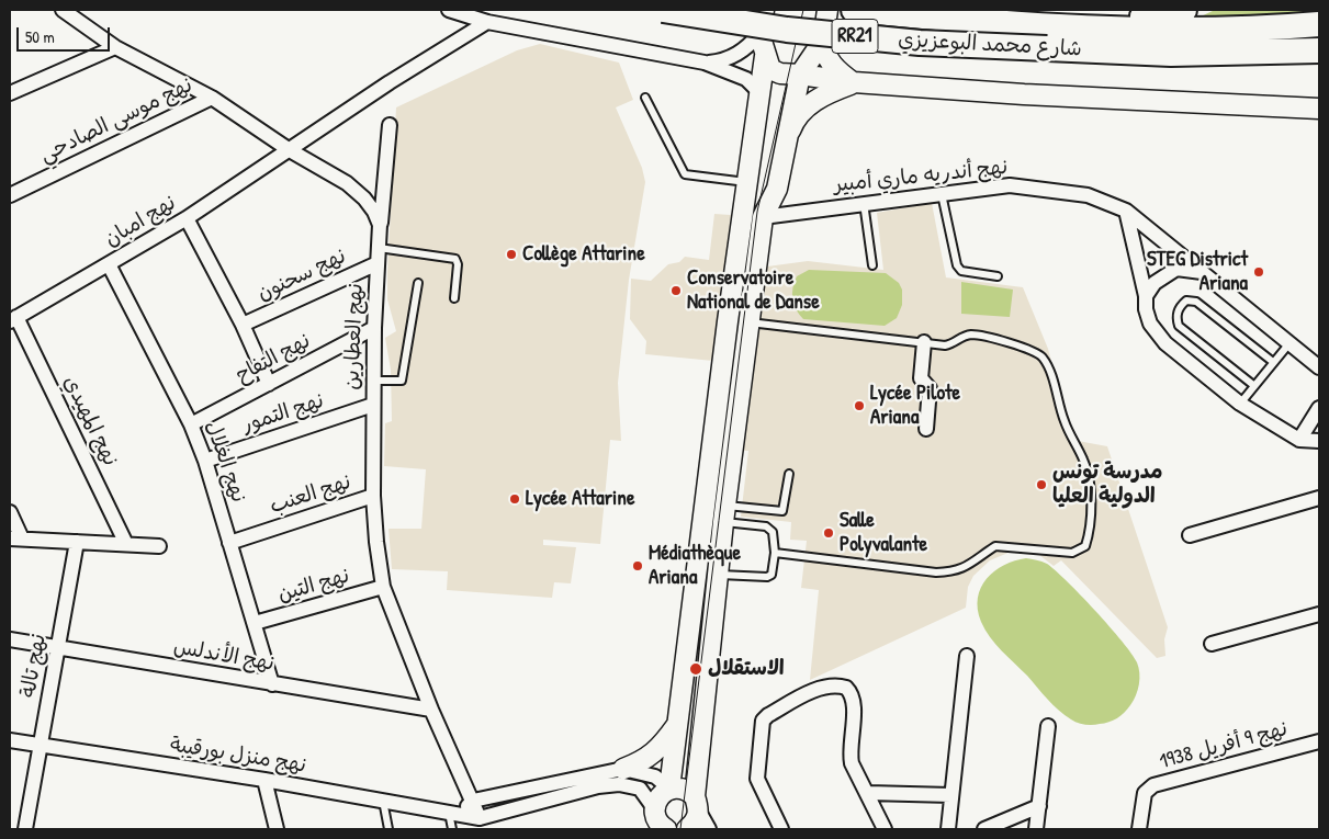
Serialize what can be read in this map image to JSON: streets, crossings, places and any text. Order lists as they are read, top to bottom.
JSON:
{
  "streets": {
    "highway": ["RR21", "شارع محمد البوعزيزي"],
    "street": [
      "نهج موسى الصادحي",
      "نهج أندريه ماري أمبير",
      "نهج امبان",
      "نهج سحنون",
      "نهج العطارين",
      "نهج التفاح",
      "نهج التمور",
      "نهج المهيدي",
      "نهج الغلال",
      "نهج العنب",
      "نهج التين",
      "نهج الأندلس",
      "نهج تالة",
      "نهج 9 أفريل 1938",
      "نهج منزل بورقيبة"
    ]
  },
  "crossings": [
    ["نهج امبان", "نهج المهيدي"],
    ["نهج امبان", "نهج الغلال"],
    ["نهج سحنون", "نهج العطارين"],
    ["نهج العطارين", "نهج التفاح"],
    ["نهج العطارين", "نهج التمور"],
    ["نهج العطارين", "نهج العنب"],
    ["نهج العطارين", "نهج التين"],
    ["نهج العطارين", "نهج الأندلس"],
    ["نهج العطارين", "نهج منزل بورقيبة"],
    ["نهج التفاح", "نهج الغلال"],
    ["نهج التمور", "نهج الغلال"],
    ["نهج الغلال", "نهج العنب"],
    ["نهج الغلال", "نهج التين"],
    ["نهج الغلال", "نهج الأندلس"],
    ["نهج الأندلس", "نهج تالة"],
    ["نهج تالة", "نهج منزل بورقيبة"]
  ],
  "places": [
    "Collège Attarine",
    "STEG District Ariana",
    "Conservatoire National de Danse",
    "Lycée Pilote Ariana",
    "مدرسة تونس الدولية العليا",
    "Lycée Attarine",
    "Salle Polyvalante",
    "Médiathèque Ariana",
    "الاستقلال"
  ],
  "scale_bar": "50 m"
}
